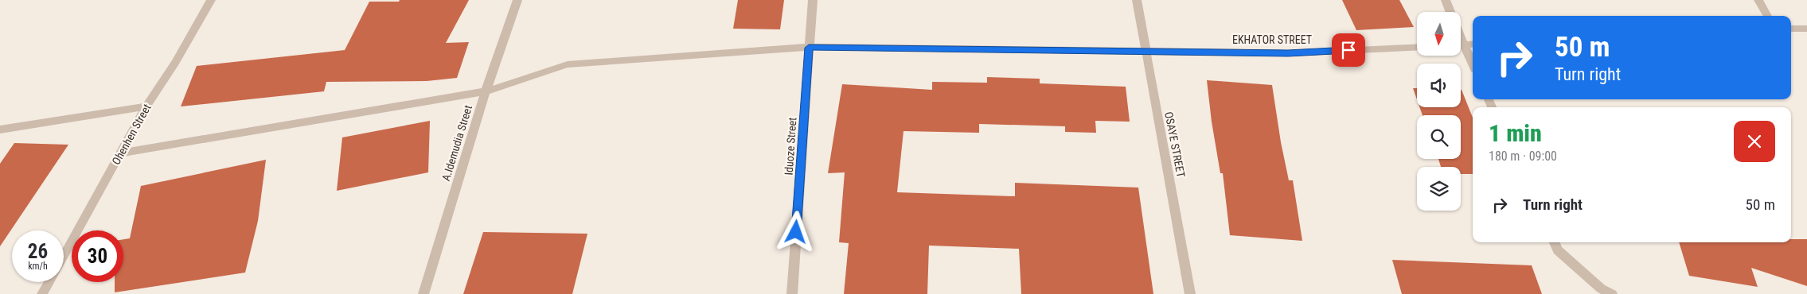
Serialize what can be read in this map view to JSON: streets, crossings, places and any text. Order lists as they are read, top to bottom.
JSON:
{
  "streets": {
    "street": [
      "EKHATOR STREET",
      "Ohenhen Street",
      "A.Idemudia Street",
      "OSAYE STREET",
      "Iduoze Street"
    ]
  },
  "crossings": [
    ["EKHATOR STREET", "Ohenhen Street"],
    ["EKHATOR STREET", "A.Idemudia Street"],
    ["EKHATOR STREET", "OSAYE STREET"],
    ["EKHATOR STREET", "Iduoze Street"]
  ],
  "north": "bottom",
  "page": {
    "turn": ["50 m", "Turn right"],
    "heading": ["1 min", "180 m · 09:00"],
    "list": [
      {
        "name": "Turn right",
        "value": "50 m"
      }
    ],
    "speed": "26 km/h",
    "limit": "30"
  }
}
